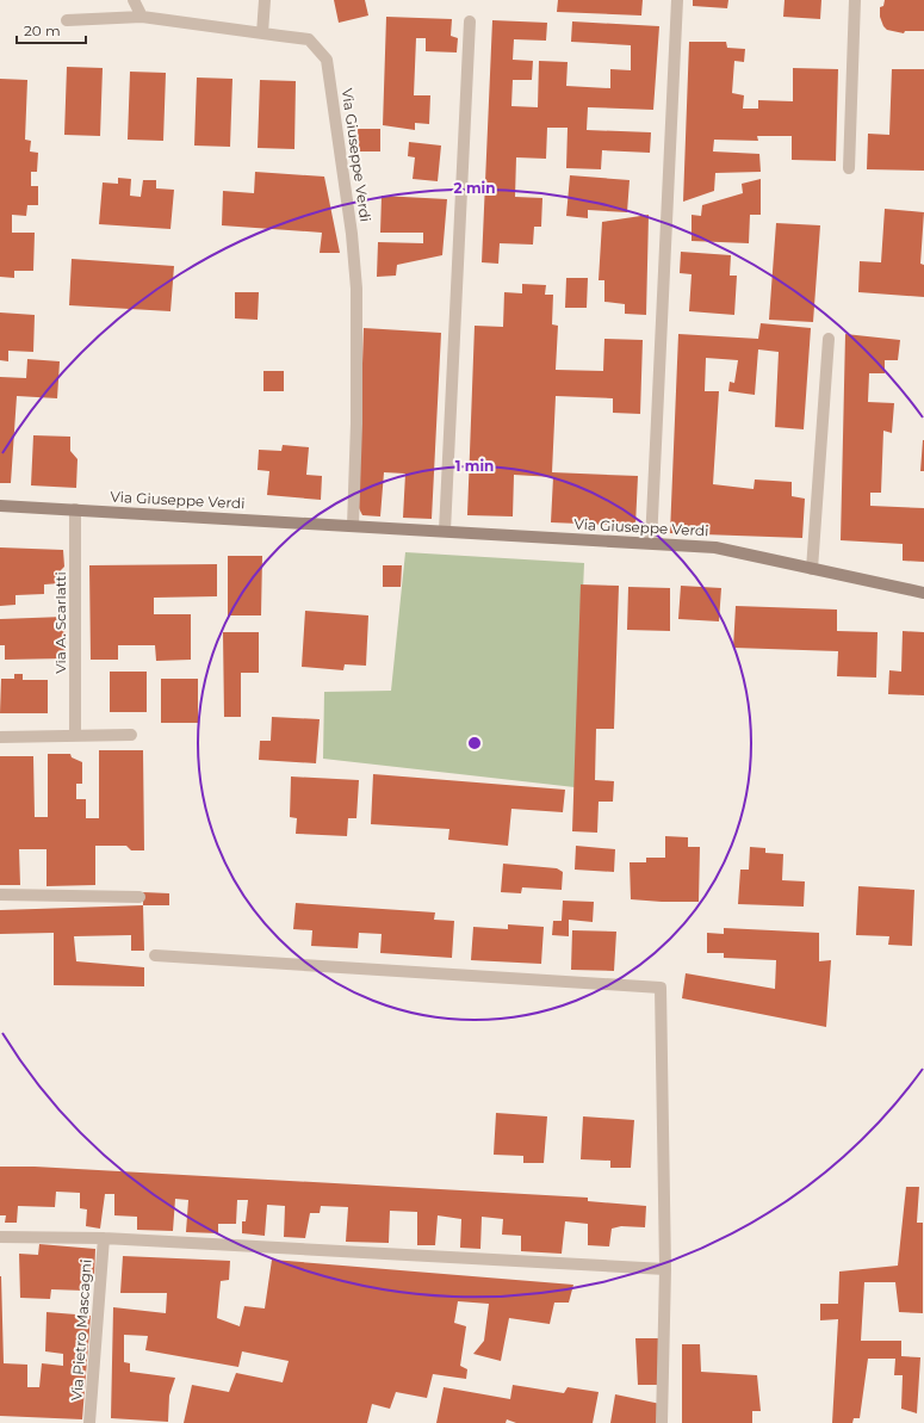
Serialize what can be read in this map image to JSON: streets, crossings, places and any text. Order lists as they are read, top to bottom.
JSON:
{
  "streets": {
    "street": ["Via Giuseppe Verdi", "Via A. Scarlatti", "Via Pietro Mascagni"]
  },
  "crossings": [
    ["Via Giuseppe Verdi", "Via A. Scarlatti"]
  ],
  "scale_bar": "20 m",
  "rings": ["2 min", "1 min"]
}
